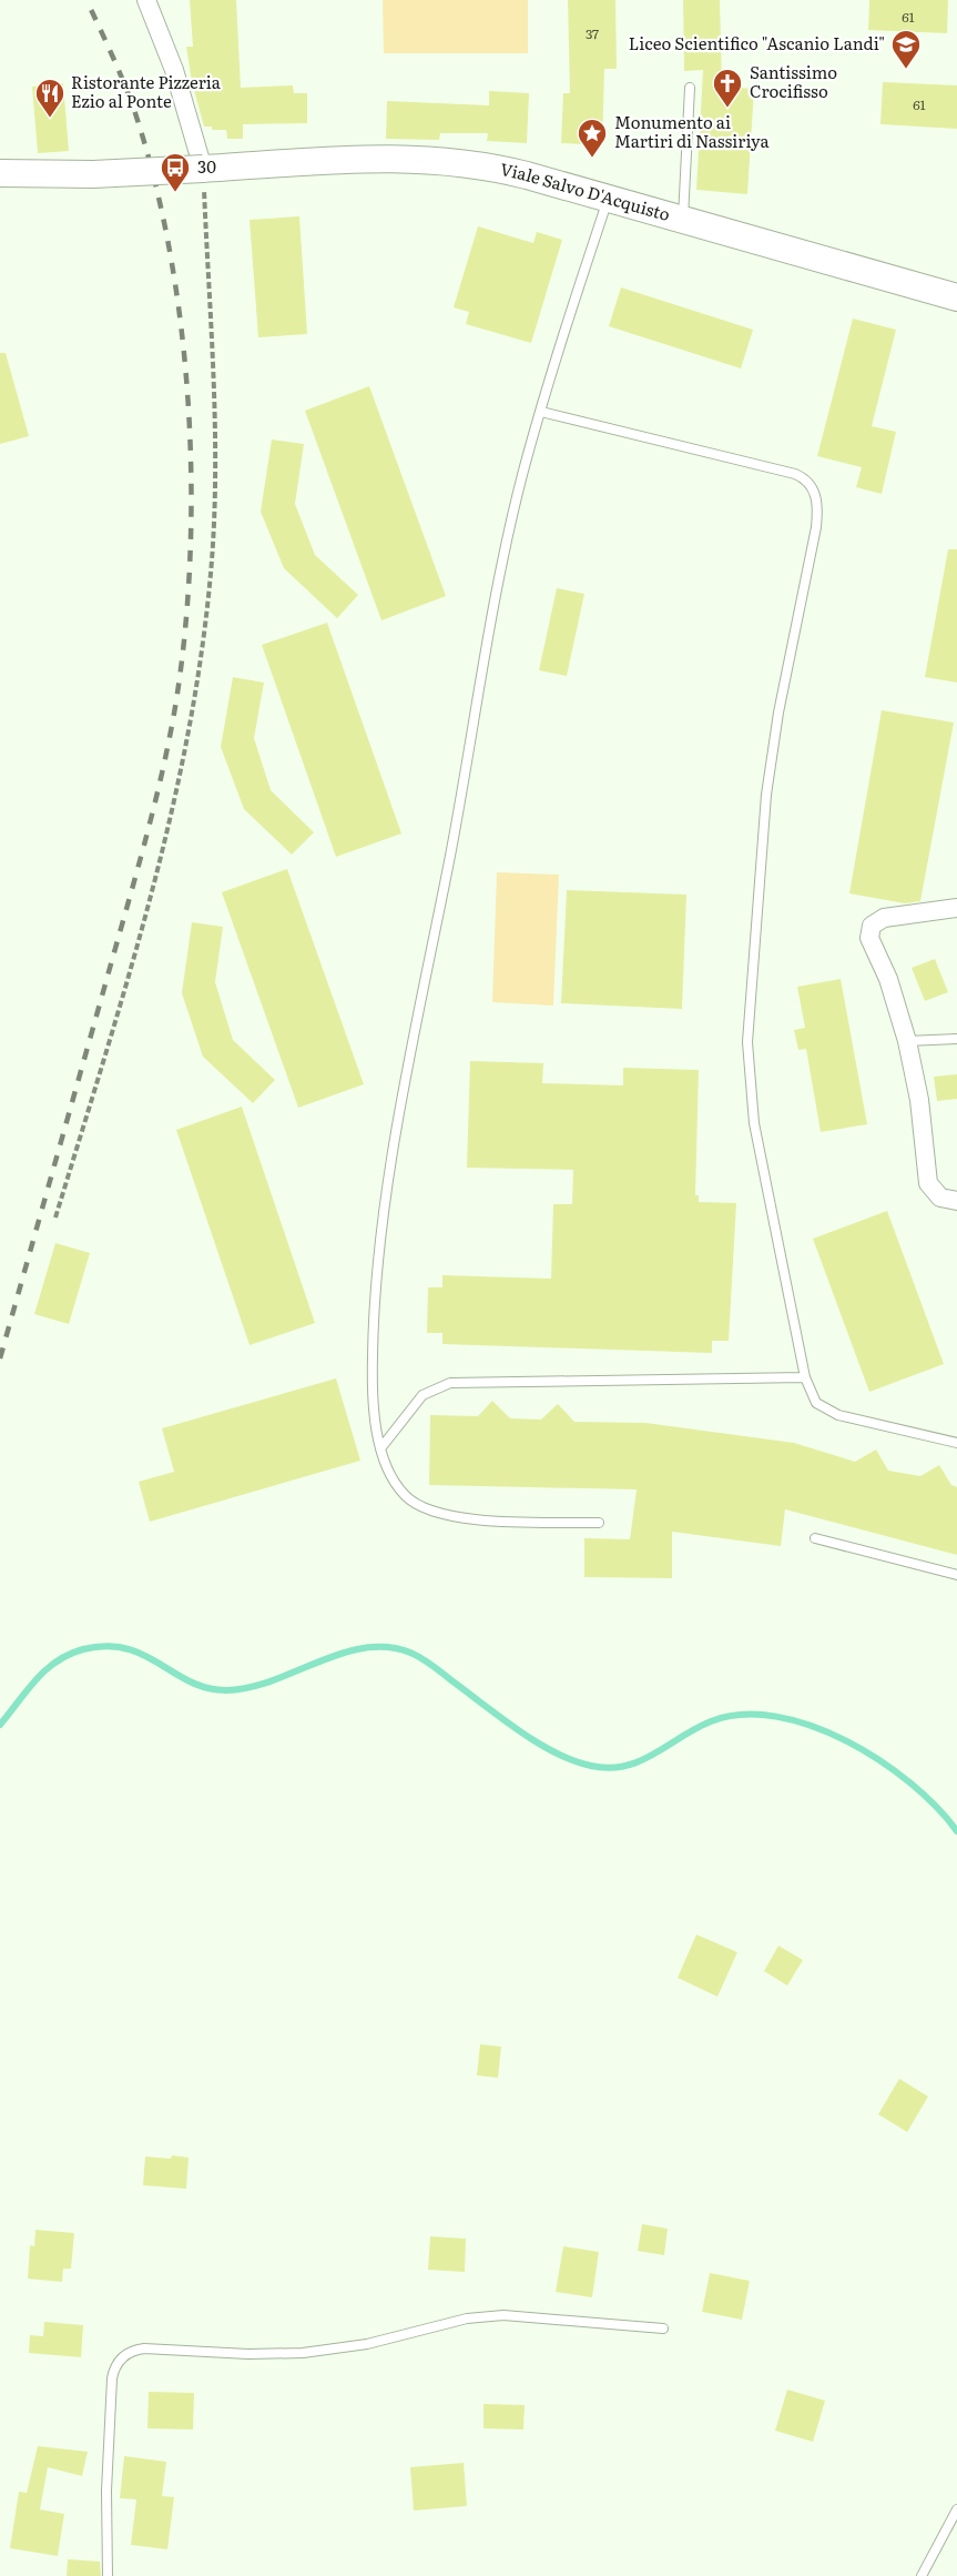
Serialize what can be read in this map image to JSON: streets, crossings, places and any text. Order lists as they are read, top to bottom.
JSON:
{
  "streets": {
    "main road": ["Viale Salvo D'Acquisto"]
  },
  "places": {
    "school or university": ["Liceo Scientifico \"Ascanio Landi\""],
    "church": ["Santissimo Crocifisso"],
    "restaurant": ["Ristorante Pizzeria Ezio al Ponte"],
    "place": ["Monumento ai Martiri di Nassiriya"],
    "bus stop": ["30"]
  },
  "house_numbers": ["61", "37", "61"]
}
